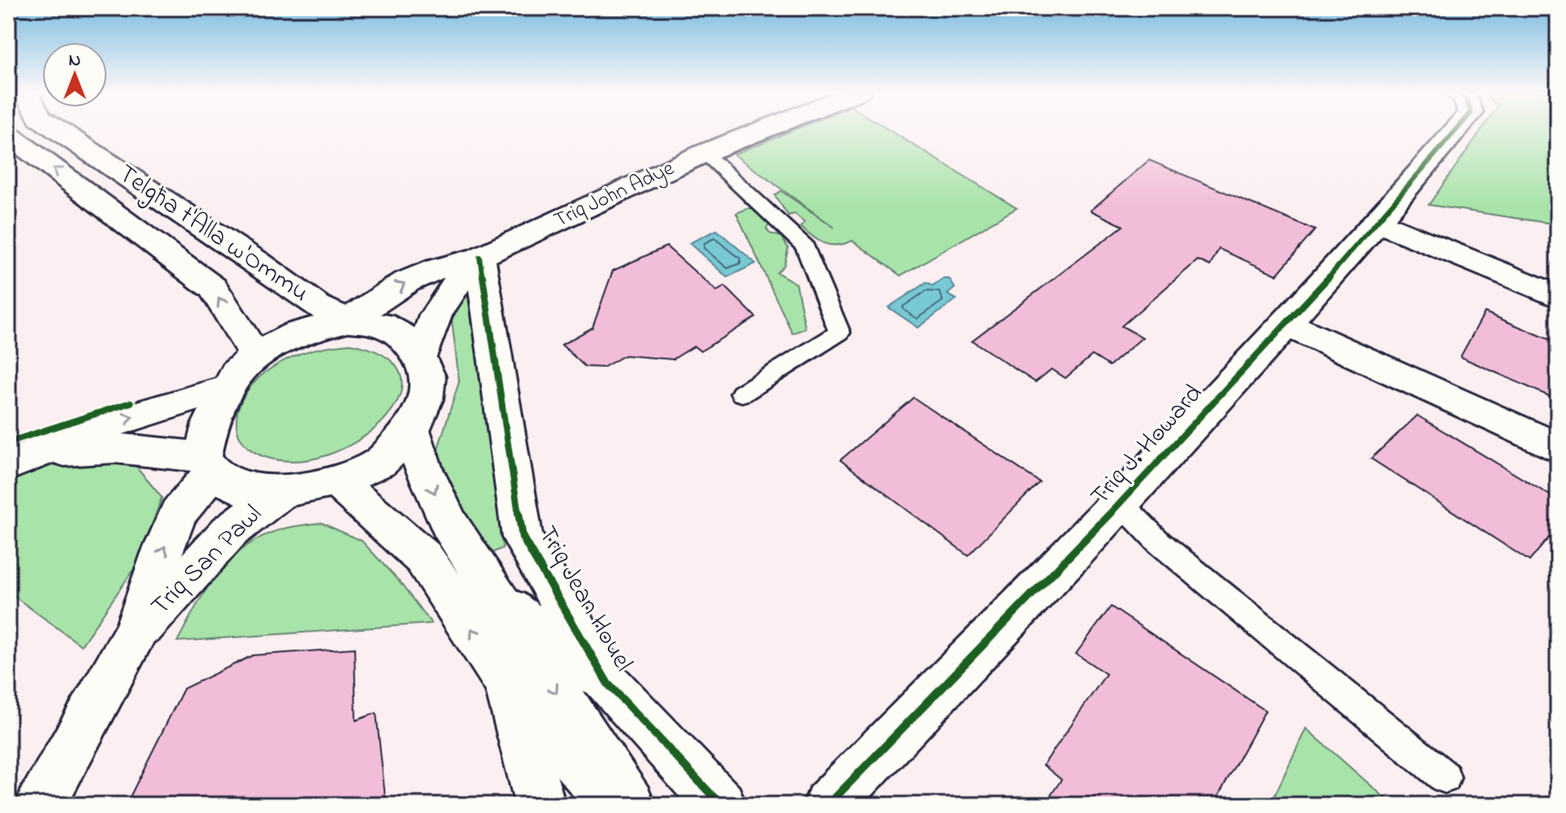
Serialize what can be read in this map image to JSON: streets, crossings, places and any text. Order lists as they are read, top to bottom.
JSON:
{
  "streets": {
    "main road": [
      "Triq John Adye",
      "Telgħa t'Alla w'Ommu",
      "Triq J. Howard",
      "Triq San Pawl",
      "Triq Jean Houel"
    ]
  },
  "crossings": [
    ["Triq John Adye", "Telgħa t'Alla w'Ommu"],
    ["Triq John Adye", "Triq San Pawl"],
    ["Triq John Adye", "Triq Jean Houel"],
    ["Telgħa t'Alla w'Ommu", "Triq San Pawl"],
    ["Telgħa t'Alla w'Ommu", "Triq Jean Houel"],
    ["Triq San Pawl", "Triq Jean Houel"]
  ],
  "north": "top"
}
